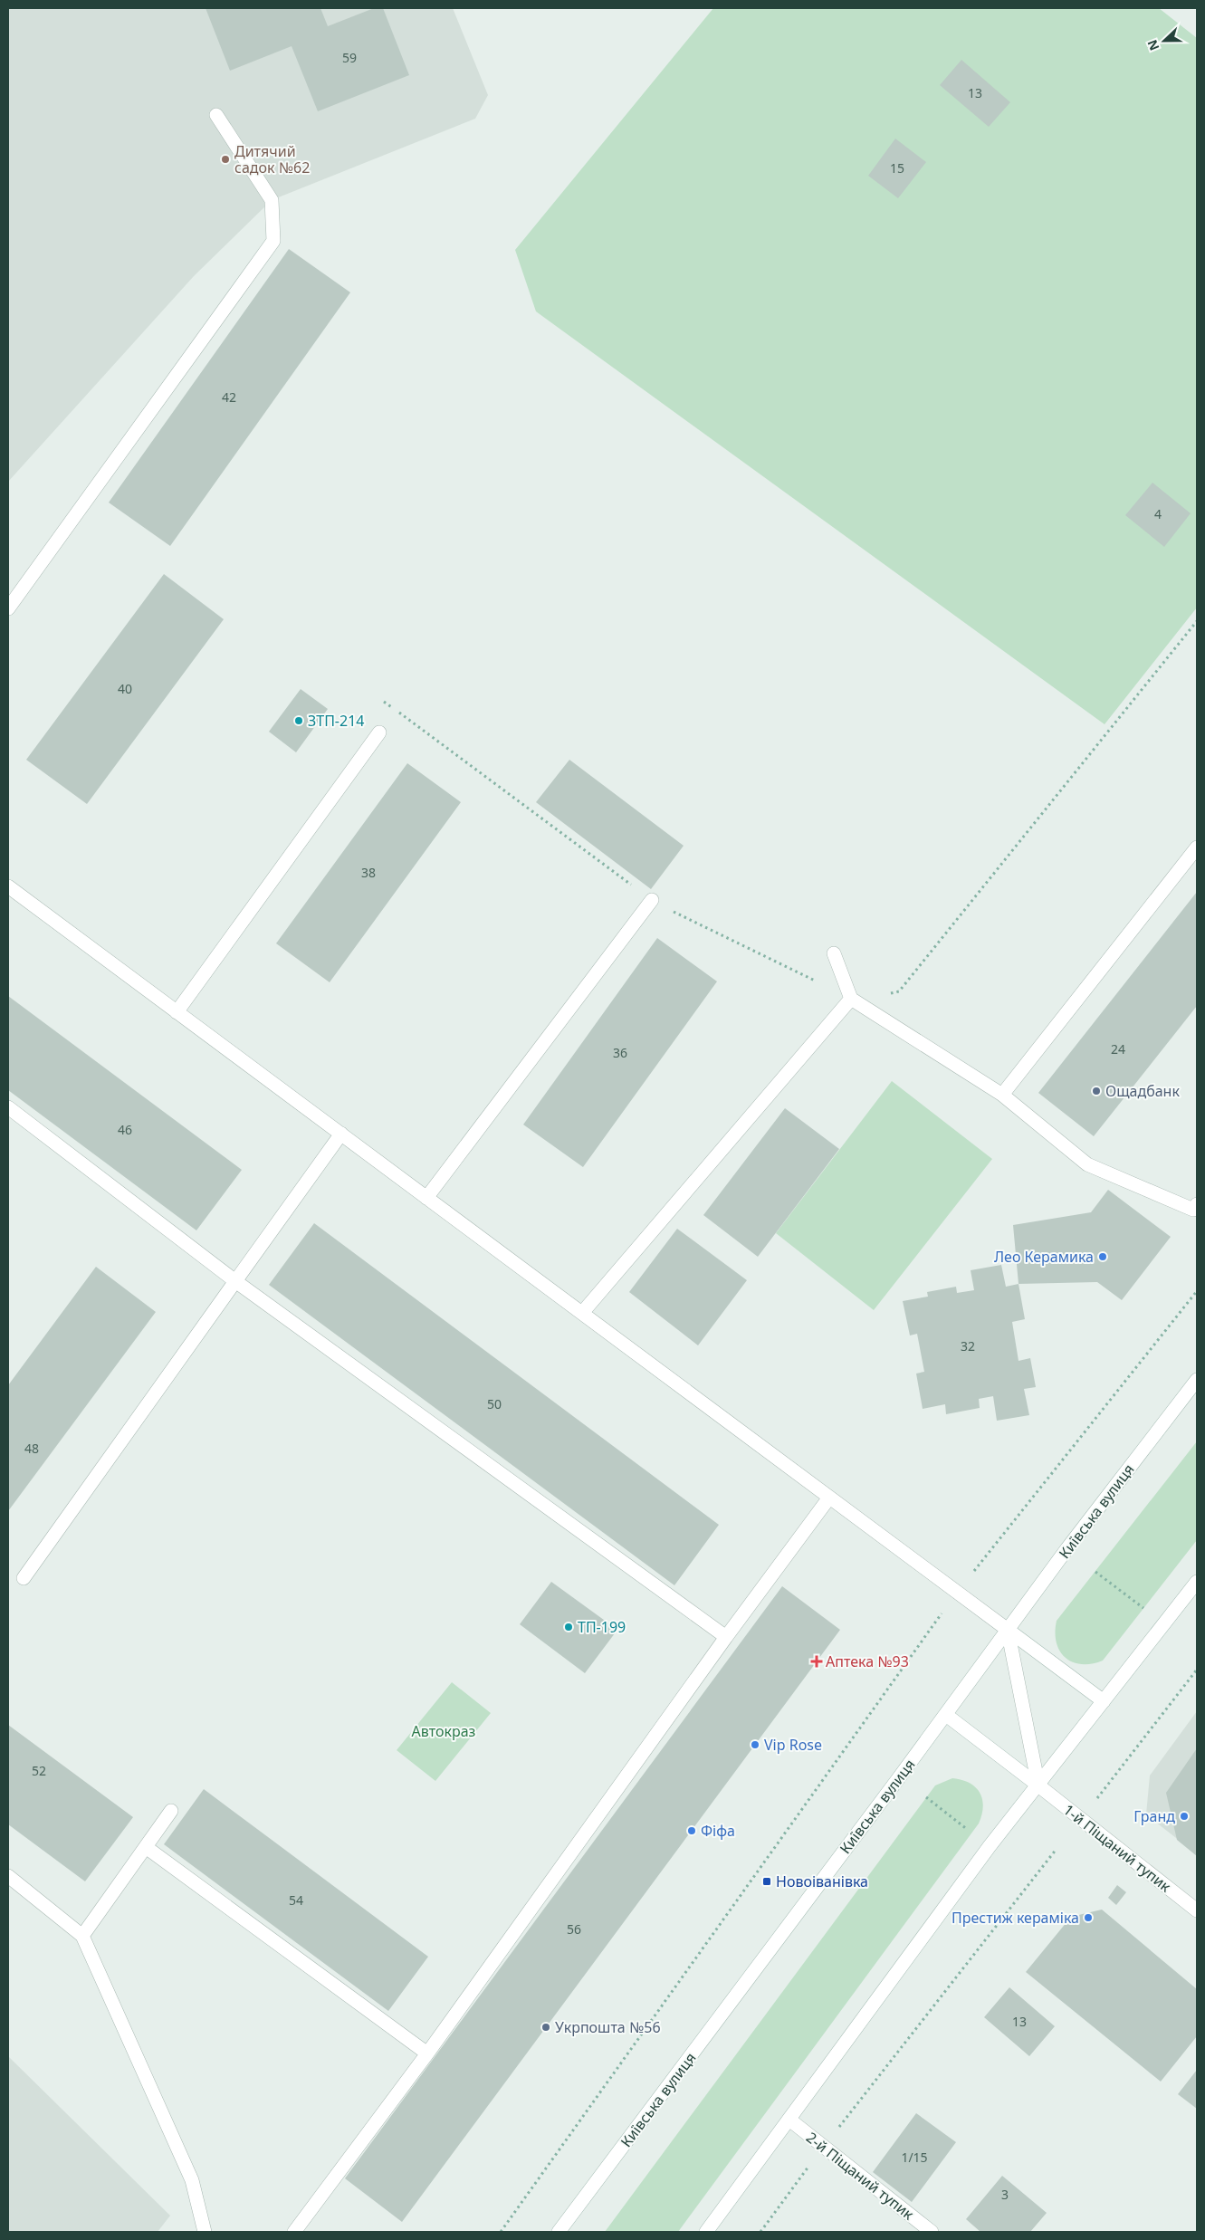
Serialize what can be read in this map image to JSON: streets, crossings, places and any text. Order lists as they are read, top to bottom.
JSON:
{
  "streets": {
    "main road": ["Київська вулиця", "1-й Піщаний тупик", "2-й Піщаний тупик"]
  },
  "crossings": [
    ["Київська вулиця", "1-й Піщаний тупик"]
  ],
  "parks": ["Автокраз"],
  "places": {
    "other": [
      "Дитячий садок №62",
      "ЗТП-214",
      "Ощадбанк",
      "Лео Керамика",
      "ТП-199",
      "Vip Rose",
      "Гранд",
      "Фiфа",
      "Престиж кераміка",
      "Укрпошта №56"
    ],
    "health": ["Аптека №93"],
    "transit": ["Новоіванівка"]
  },
  "house_numbers": [
    "59",
    "13",
    "15",
    "42",
    "4",
    "40",
    "38",
    "24",
    "36",
    "46",
    "32",
    "50",
    "48",
    "52",
    "54",
    "56",
    "13",
    "1/15",
    "3"
  ],
  "north": "left"
}
